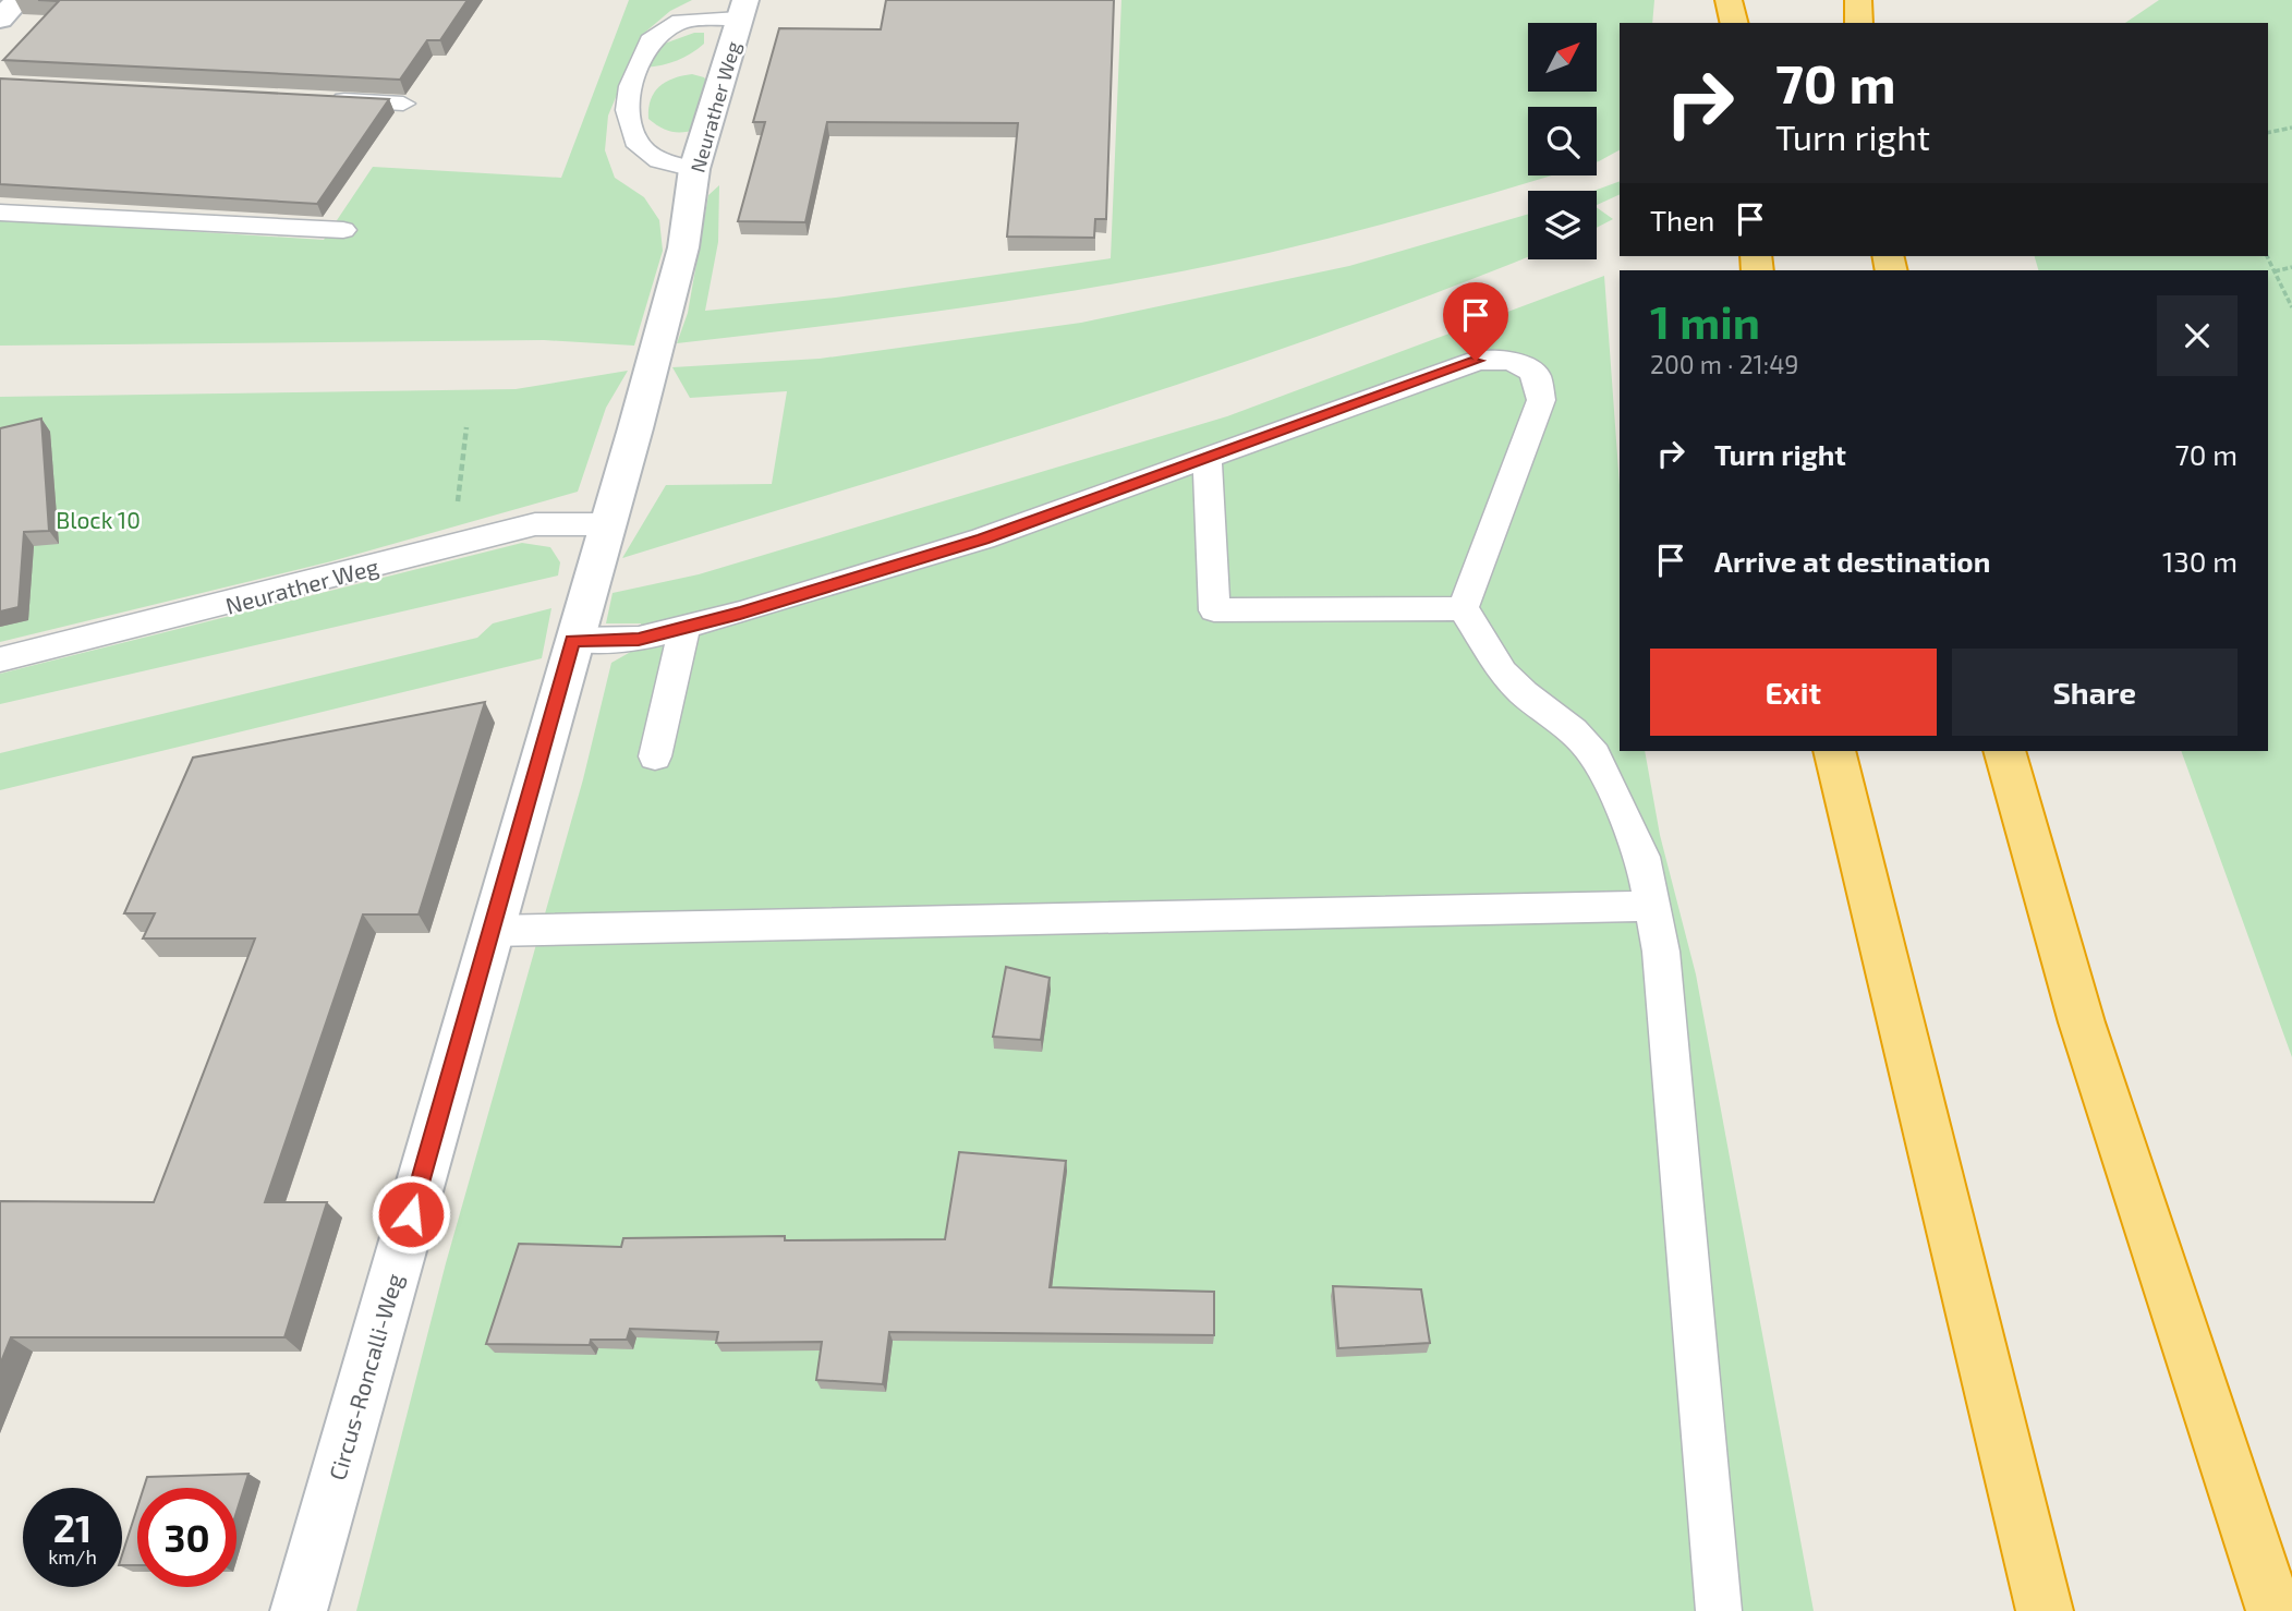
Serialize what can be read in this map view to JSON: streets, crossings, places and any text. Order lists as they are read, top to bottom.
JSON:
{
  "streets": {
    "street": ["Neurather Weg", "Circus-Roncalli-Weg"]
  },
  "crossings": [
    ["Neurather Weg", "Circus-Roncalli-Weg"]
  ],
  "parks": ["Block 10"],
  "north": "top right",
  "page": {
    "turn": ["70 m", "Turn right"],
    "then": "Then",
    "heading": ["1 min", "200 m · 21:49"],
    "list": [
      {
        "name": "Turn right",
        "value": "70 m"
      },
      {
        "name": "Arrive at destination",
        "value": "130 m"
      }
    ],
    "buttons": ["Exit", "Share"],
    "speed": "21 km/h",
    "limit": "30"
  }
}
